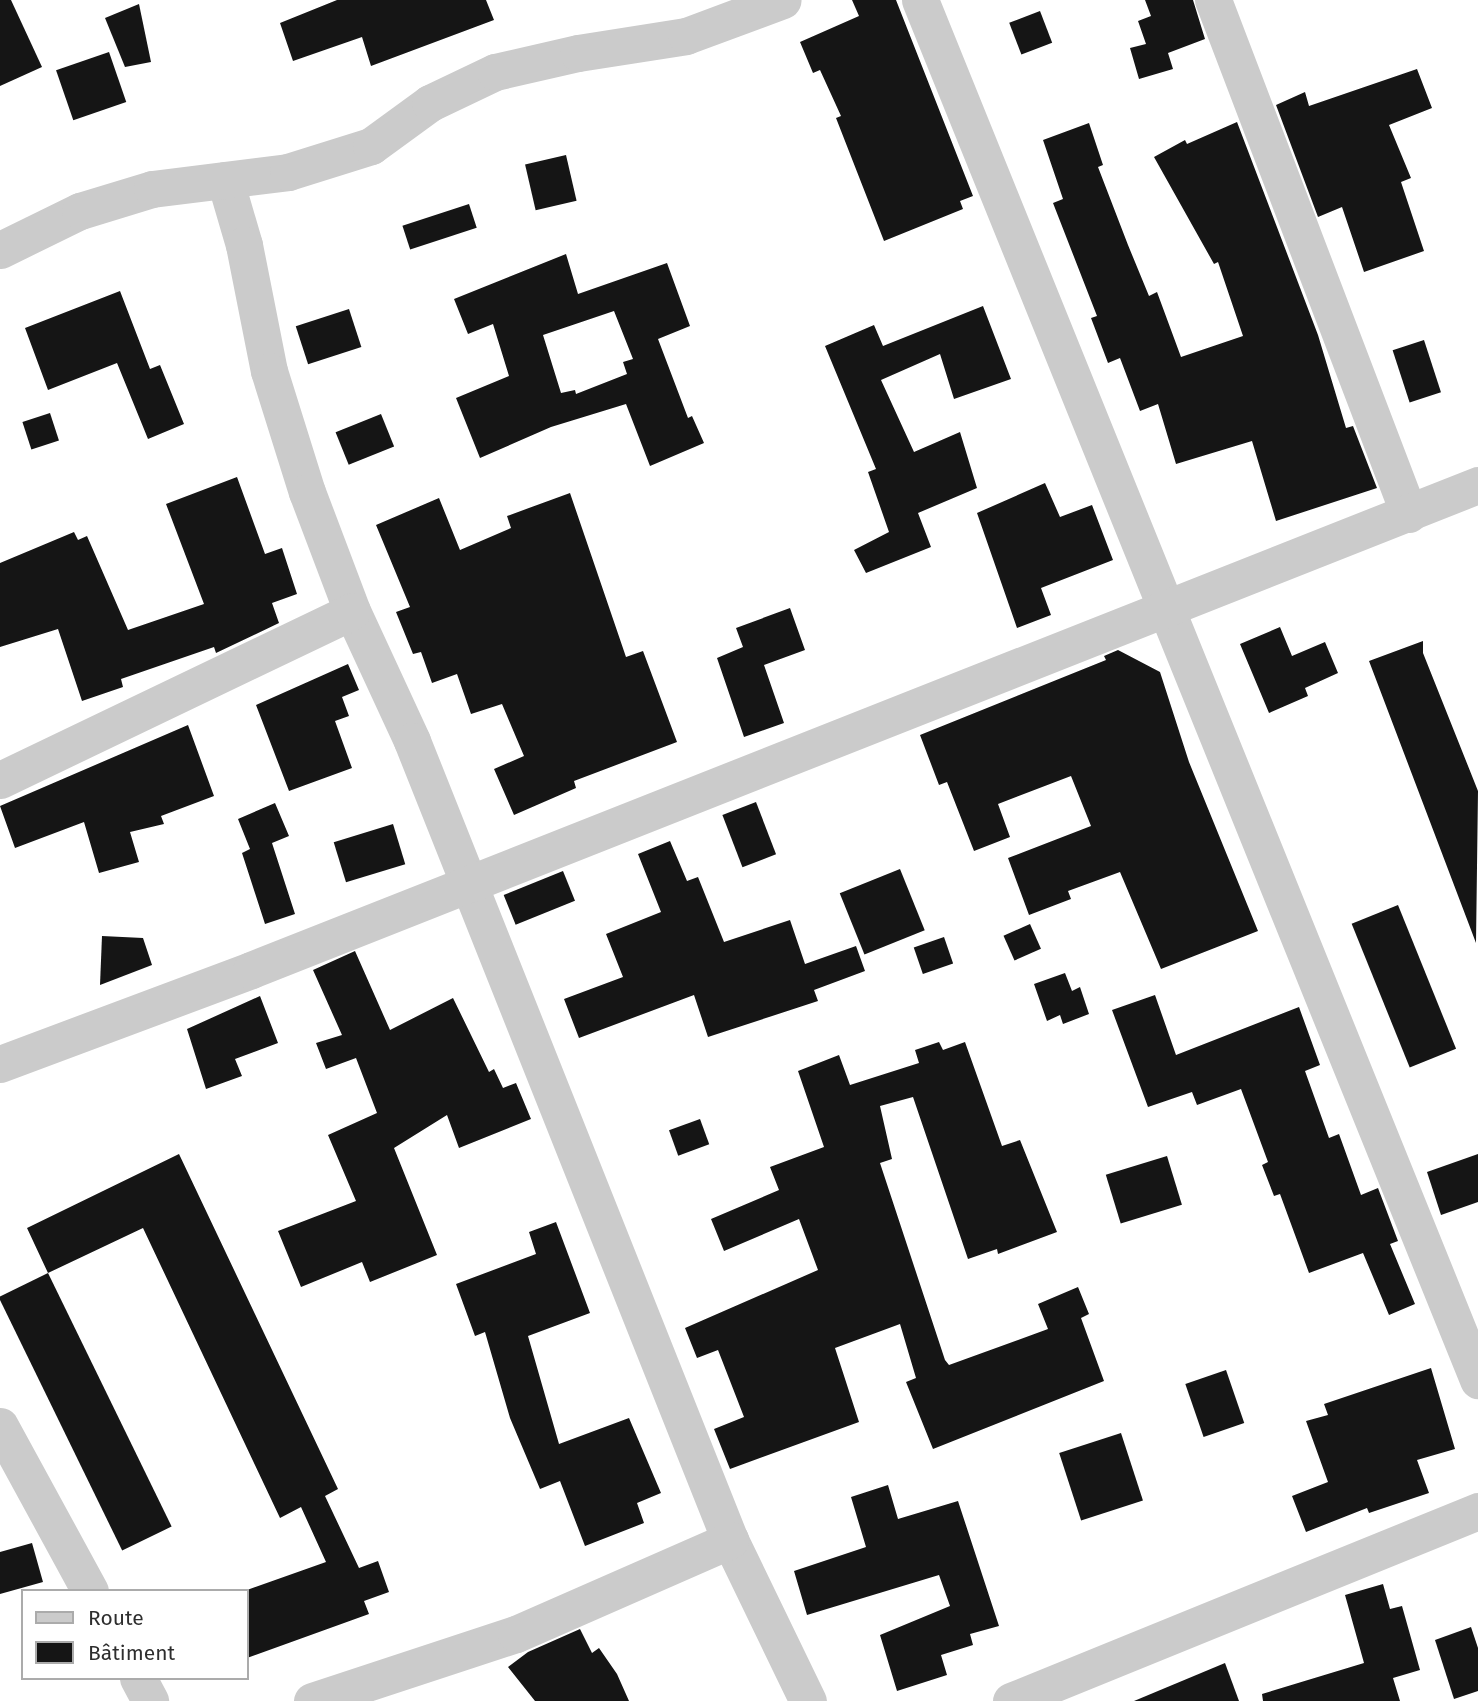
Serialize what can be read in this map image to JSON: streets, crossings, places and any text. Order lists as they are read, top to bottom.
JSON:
{
  "legend": ["Route", "Bâtiment"]
}
